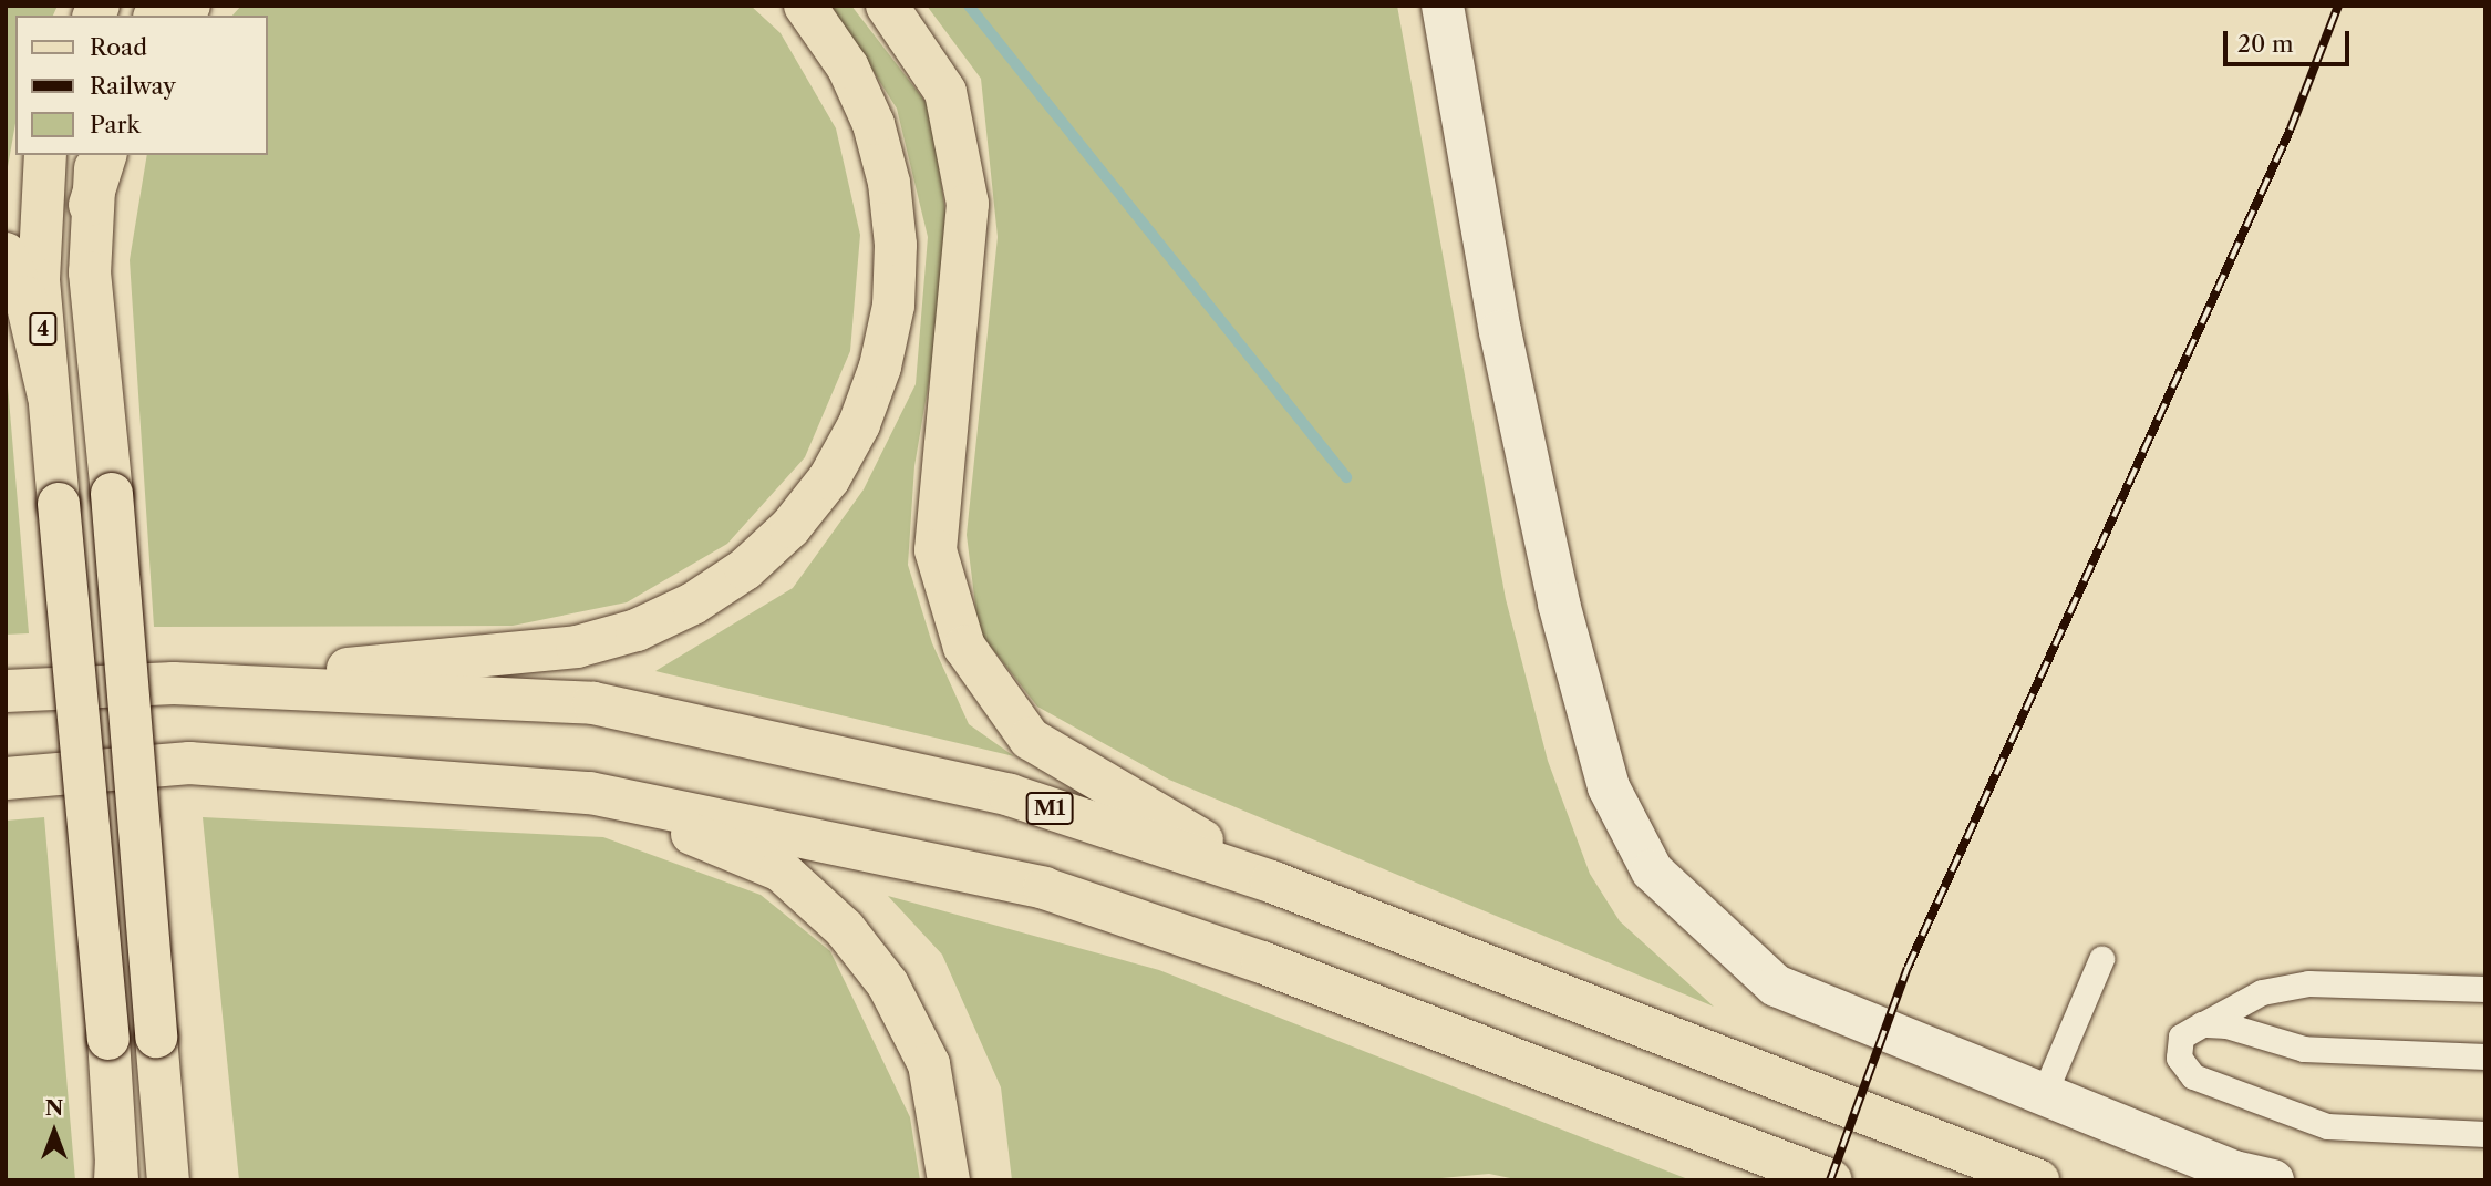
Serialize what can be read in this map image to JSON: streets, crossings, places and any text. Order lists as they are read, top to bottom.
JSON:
{
  "streets": {
    "main road": ["4", "M1"]
  },
  "legend": ["Road", "Railway", "Park"],
  "scale_bar": "20 m",
  "north": "top"
}
